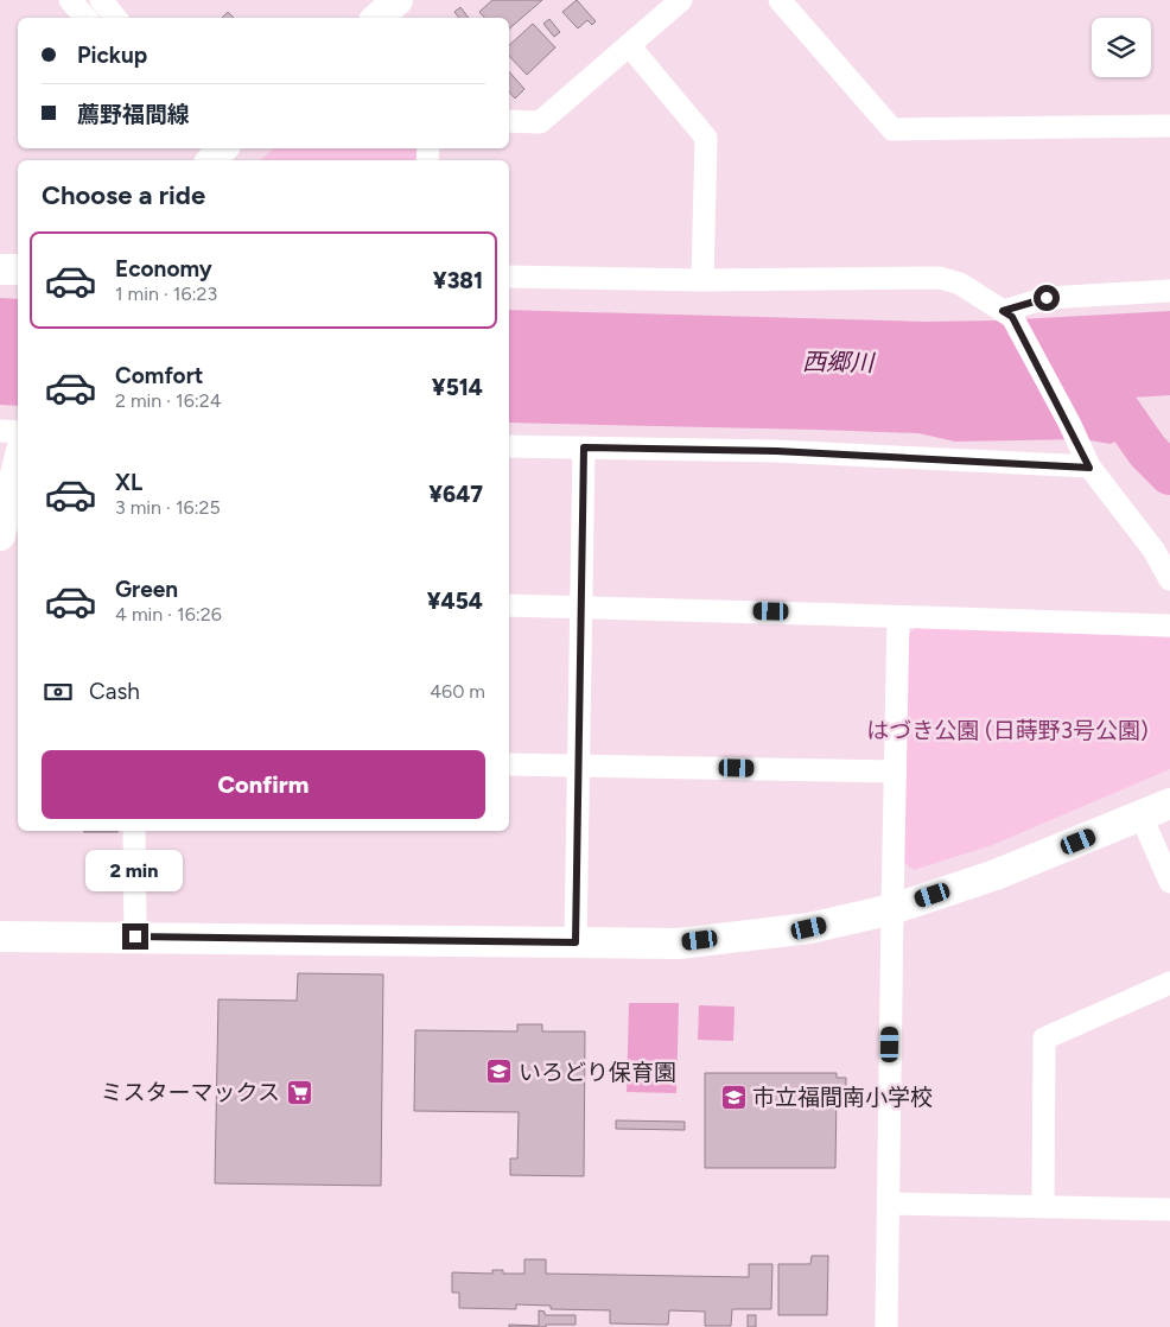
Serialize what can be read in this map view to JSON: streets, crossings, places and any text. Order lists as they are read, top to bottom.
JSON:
{
  "water": ["西郷川"],
  "parks": ["はづき公園 (日蒔野3号公園)"],
  "places": {
    "school or university": ["いろどり保育園", "市立福間南小学校"],
    "supermarket": ["ミスターマックス"]
  },
  "page": {
    "banner": ["Pickup", "薦野福間線"],
    "heading": "Choose a ride",
    "list": [
      {
        "name": "Economy",
        "note": "1 min · 16:23",
        "value": "¥381"
      },
      {
        "name": "Comfort",
        "note": "2 min · 16:24",
        "value": "¥514"
      },
      {
        "name": "XL",
        "note": "3 min · 16:25",
        "value": "¥647"
      },
      {
        "name": "Green",
        "note": "4 min · 16:26",
        "value": "¥454"
      }
    ],
    "pay": ["Cash", "460 m"],
    "buttons": "Confirm",
    "bubble": "2 min"
  }
}
